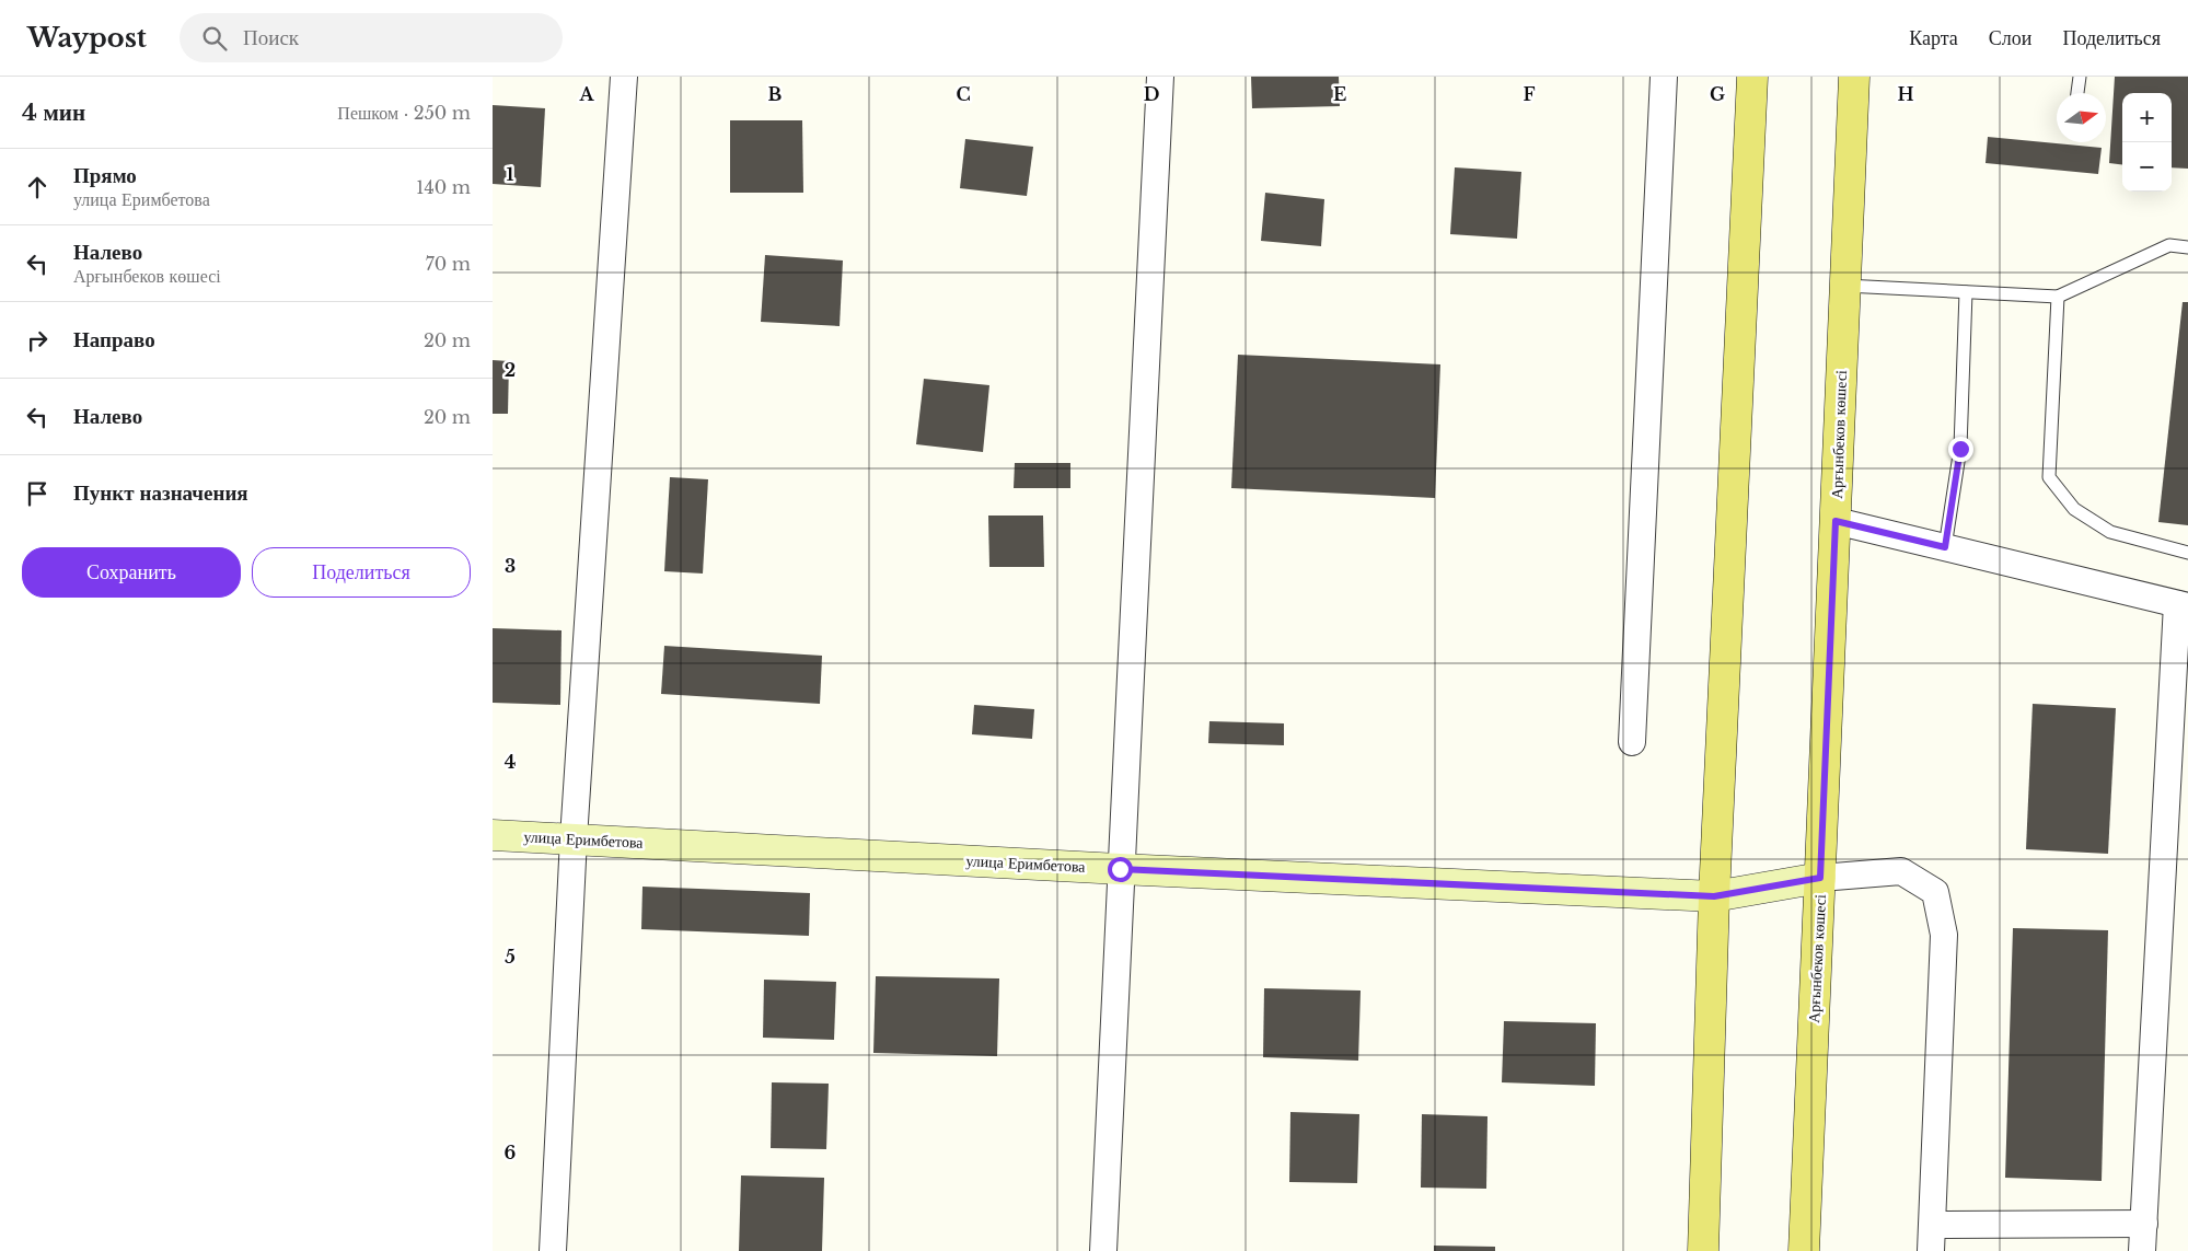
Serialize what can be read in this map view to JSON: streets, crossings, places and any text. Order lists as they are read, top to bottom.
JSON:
{
  "streets": {
    "main road": ["Арғынбеков көшесі", "улица Еримбетова"]
  },
  "crossings": [
    ["Арғынбеков көшесі", "улица Еримбетова"]
  ],
  "north": "right",
  "page": {
    "header": "Waypost",
    "search": "Поиск",
    "nav": ["Карта", "Слои", "Поделиться"],
    "heading": ["4 мин", "Пешком · 250 m"],
    "map_buttons": ["+", "−"],
    "list": [
      ["Прямо", "улица Еримбетова", "140 m"],
      ["Налево", "Арғынбеков көшесі", "70 m"],
      ["Направо", "20 m"],
      ["Налево", "20 m"],
      "Пункт назначения"
    ],
    "buttons": ["Сохранить", "Поделиться"]
  },
  "grid": {
    "columns": [
      "A",
      "B",
      "C",
      "D",
      "E",
      "F",
      "G",
      "H"
    ],
    "rows": [
      "1",
      "2",
      "3",
      "4",
      "5",
      "6"
    ]
  }
}
